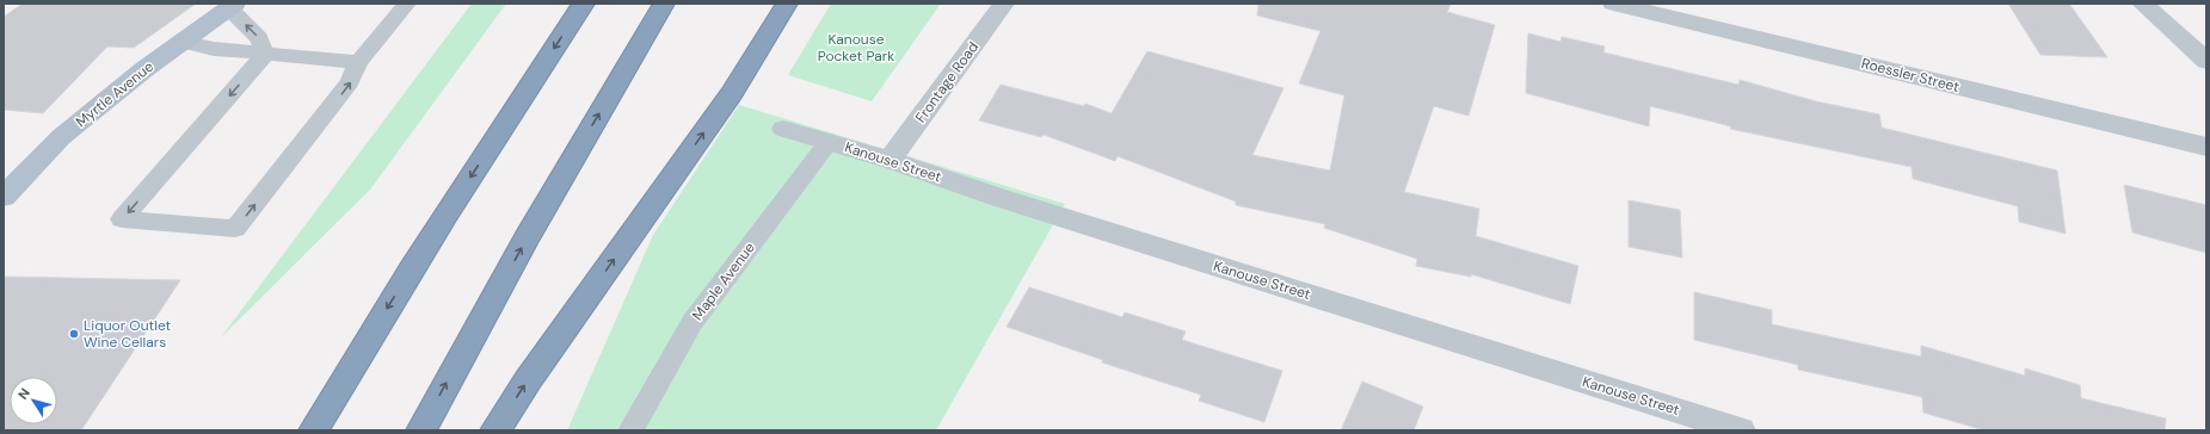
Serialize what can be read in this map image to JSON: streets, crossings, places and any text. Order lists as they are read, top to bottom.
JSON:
{
  "streets": {
    "main road": ["Myrtle Avenue"],
    "street": ["Roessler Street", "Frontage Road", "Kanouse Street"],
    "lane": ["Maple Avenue"]
  },
  "crossings": [
    ["Frontage Road", "Kanouse Street"],
    ["Kanouse Street", "Maple Avenue"]
  ],
  "parks": ["Kanouse Pocket Park"],
  "places": ["Liquor Outlet Wine Cellars"],
  "north": "top left"
}
